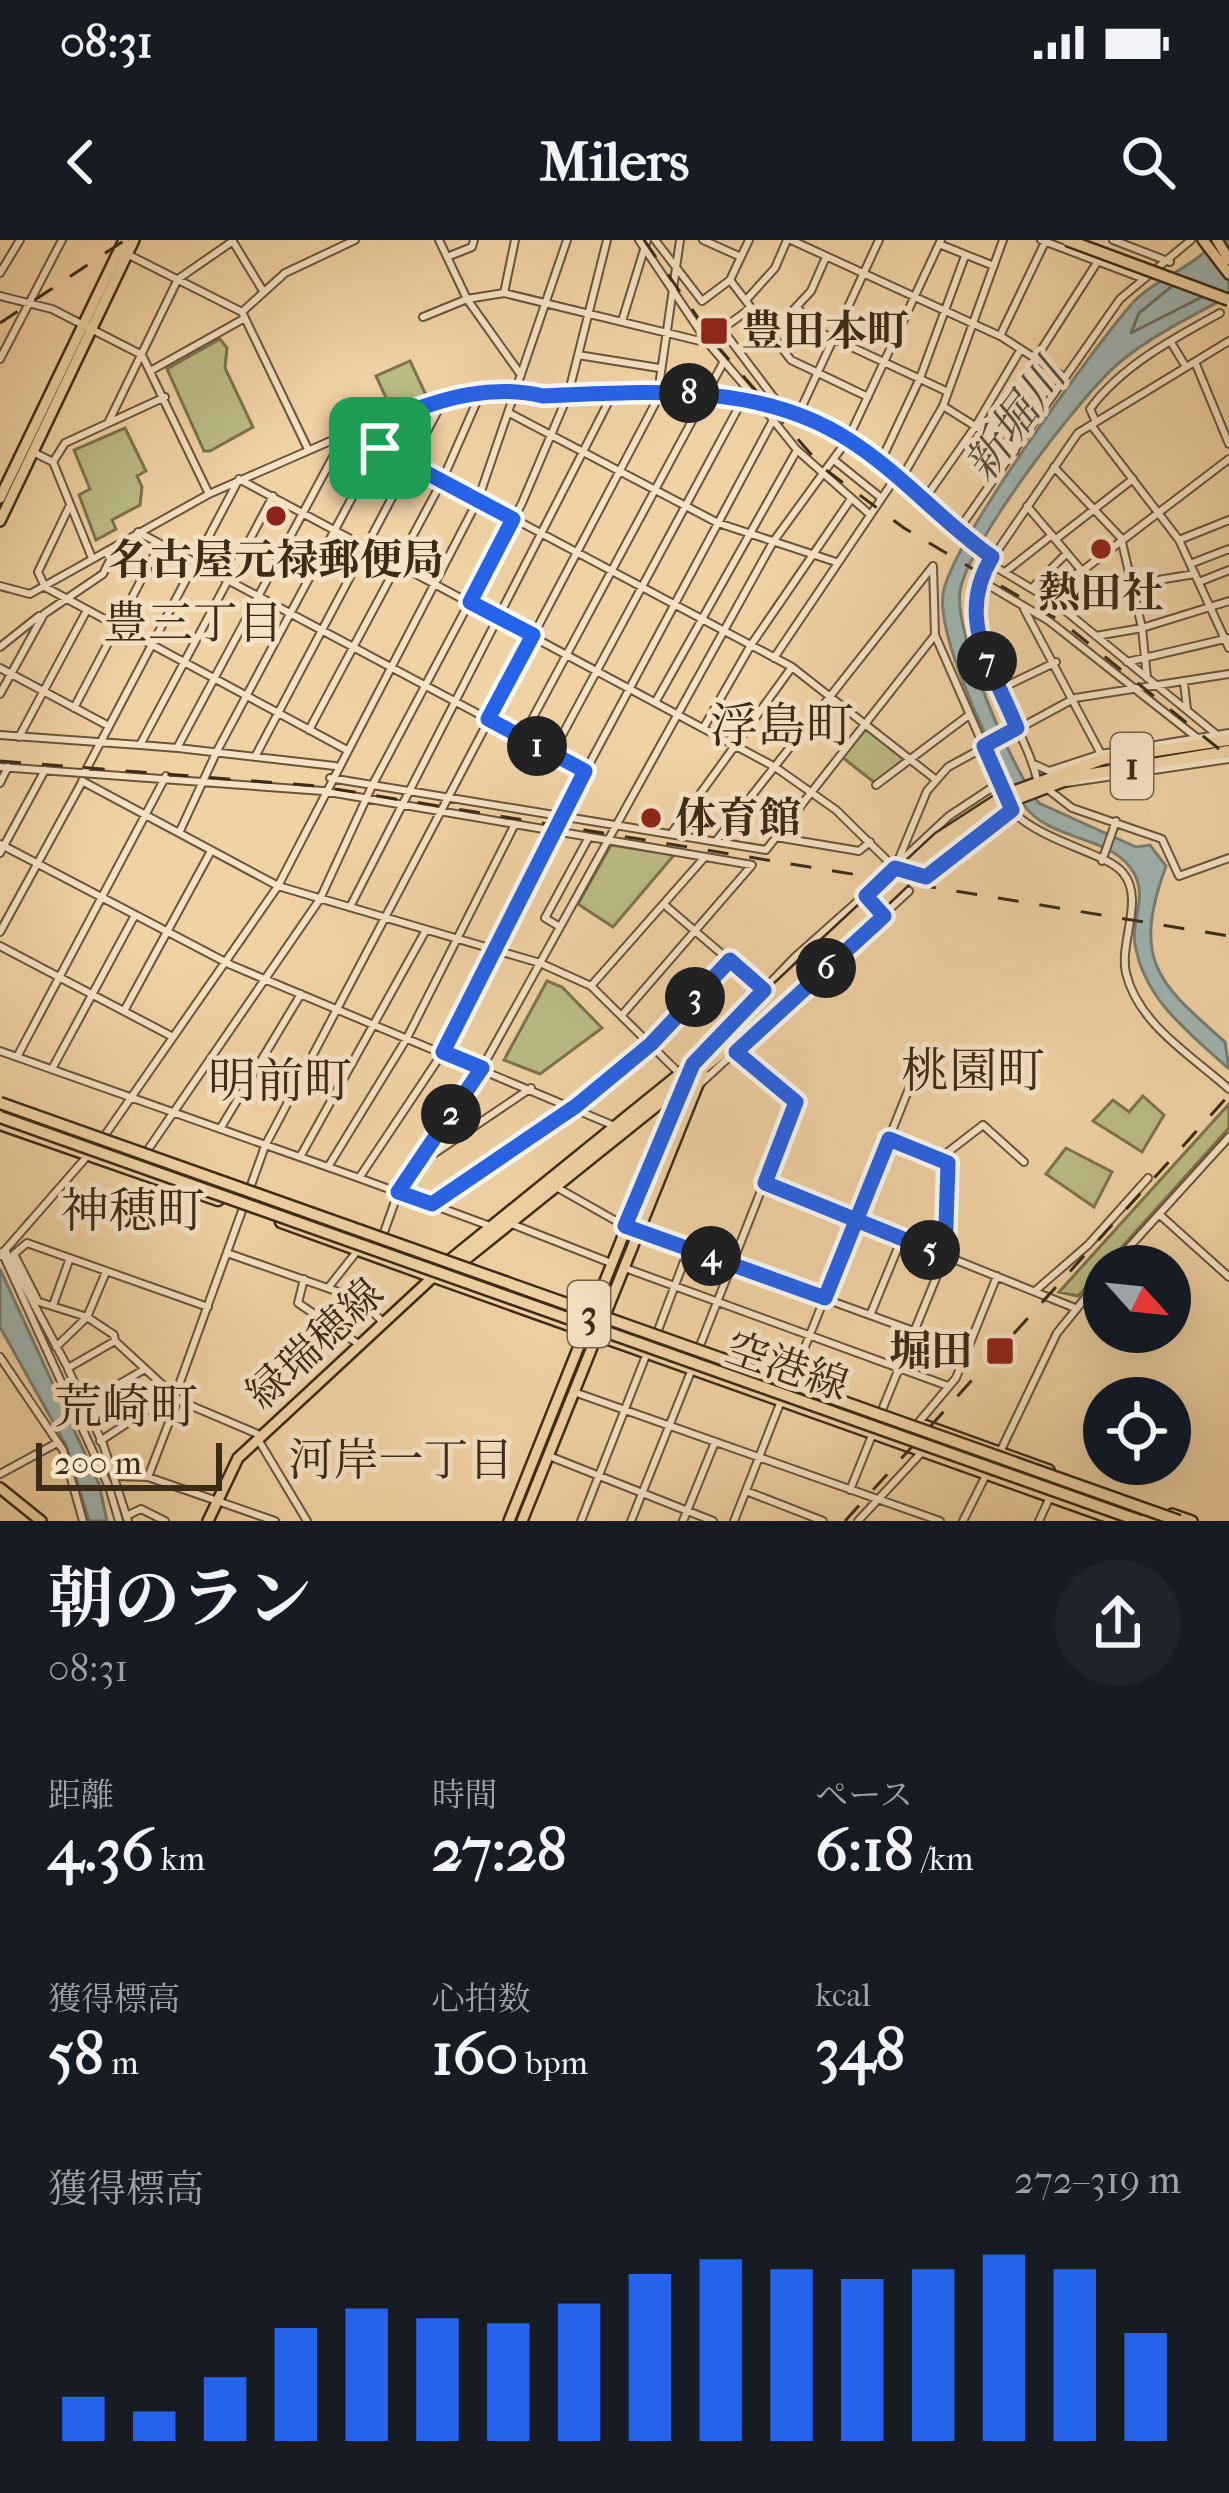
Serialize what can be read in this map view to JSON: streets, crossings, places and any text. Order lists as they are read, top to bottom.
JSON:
{
  "streets": {
    "highway": ["1", "3"],
    "main road": ["緑瑞穂線", "空港線"]
  },
  "crossings": [
    ["1", "緑瑞穂線"],
    ["1", "空港線"],
    ["3", "空港線"],
    ["緑瑞穂線", "空港線"]
  ],
  "districts": [
    "豊三丁目",
    "浮島町",
    "桃園町",
    "明前町",
    "神穂町",
    "荒崎町",
    "河岸一丁目"
  ],
  "water": ["新堀川"],
  "places": {
    "transit": ["豊田本町", "堀田"],
    "other": ["名古屋元禄郵便局", "熱田社", "体育館"]
  },
  "scale_bar": "200 m",
  "north": "bottom right",
  "page": {
    "status": "08:31",
    "header": "Milers",
    "pins": [
      "8",
      "7",
      "1",
      "6",
      "3",
      "2",
      "5",
      "4"
    ],
    "scale": "200 m",
    "heading": ["朝のラン", "08:31"],
    "stats": [
      ["距離", "4.36 km"],
      ["時間", "27:28"],
      ["ペース", "6:18 /km"],
      ["獲得標高", "58 m"],
      ["心拍数", "160 bpm"],
      ["kcal", "348"]
    ],
    "chart": ["獲得標高", "272–319 m"]
  }
}
